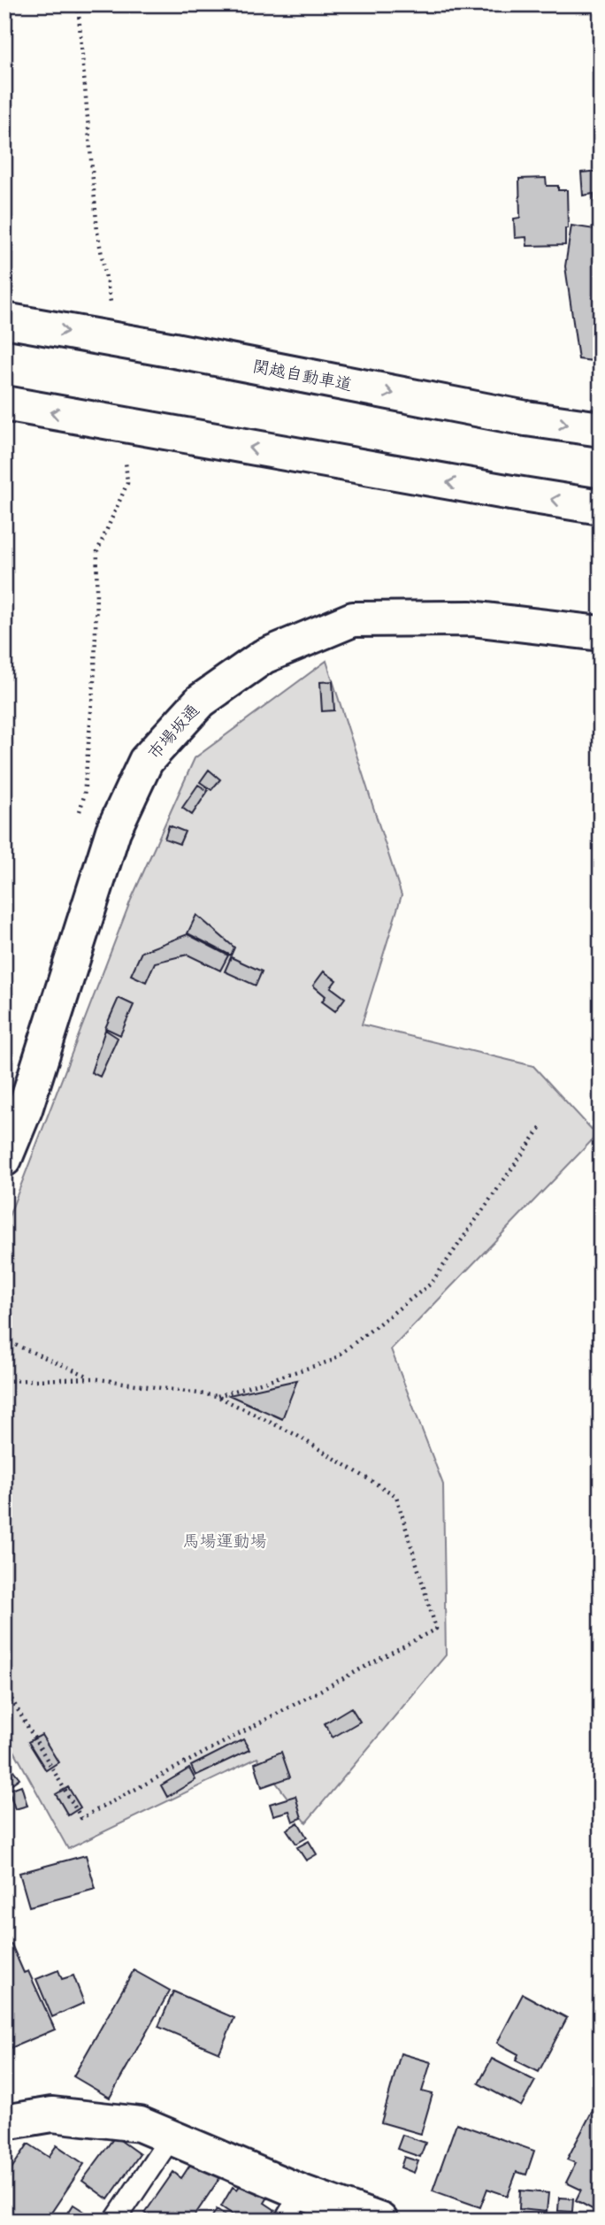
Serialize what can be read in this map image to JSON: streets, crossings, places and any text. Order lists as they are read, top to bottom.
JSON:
{
  "streets": {
    "main road": ["関越自動車道", "市場坂通"]
  },
  "parks": ["馬場運動場"]
}
